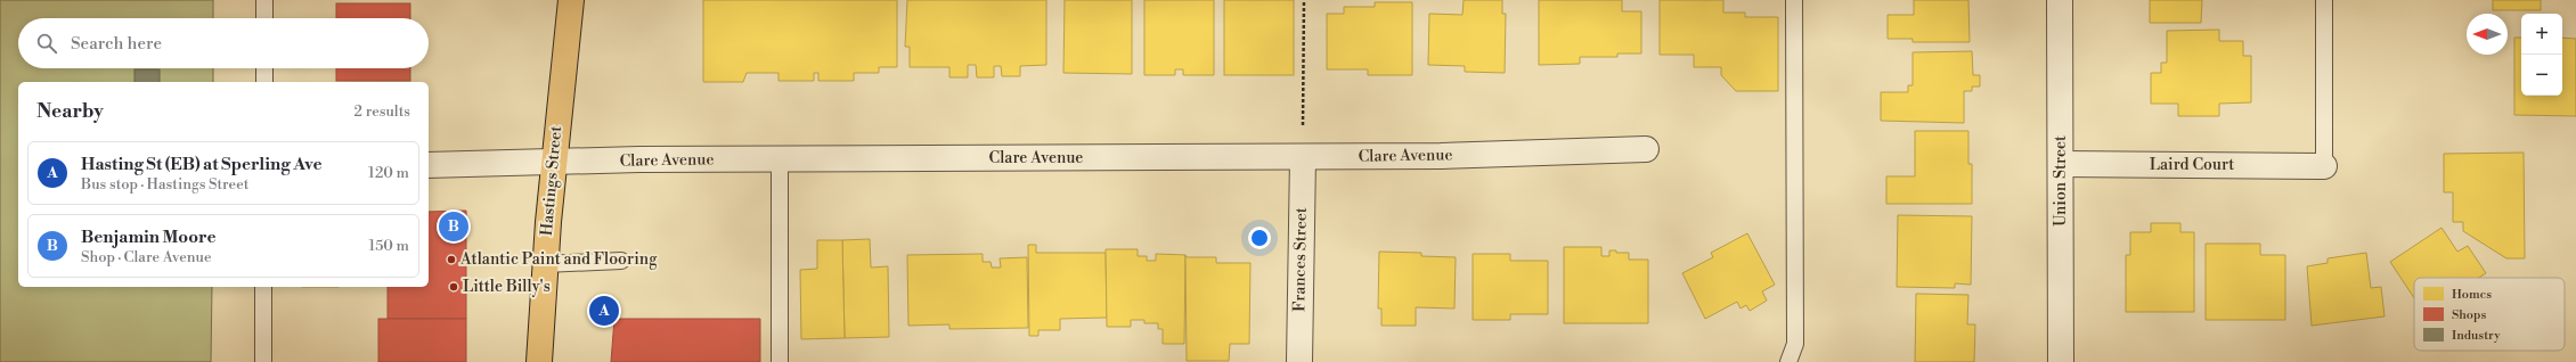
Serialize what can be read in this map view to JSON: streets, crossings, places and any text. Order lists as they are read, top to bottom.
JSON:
{
  "streets": {
    "main road": ["Hastings Street"],
    "street": [
      "Clare Avenue",
      "Laird Court",
      "Union Street",
      "Frances Street"
    ]
  },
  "crossings": [
    ["Clare Avenue", "Hastings Street"],
    ["Clare Avenue", "Frances Street"],
    ["Laird Court", "Union Street"]
  ],
  "places": ["Atlantic Paint and Flooring", "Little Billy's"],
  "legend": ["Homes", "Shops", "Industry"],
  "north": "left",
  "page": {
    "map_buttons": ["+", "−"],
    "search": "Search here",
    "heading": ["Nearby", "2 results"],
    "list": [
      {
        "mark": "A",
        "name": "Hasting St (EB) at Sperling Ave",
        "note": "Bus stop · Hastings Street",
        "value": "120 m"
      },
      {
        "mark": "B",
        "name": "Benjamin Moore",
        "note": "Shop · Clare Avenue",
        "value": "150 m"
      }
    ],
    "pins": ["B", "A"]
  }
}
